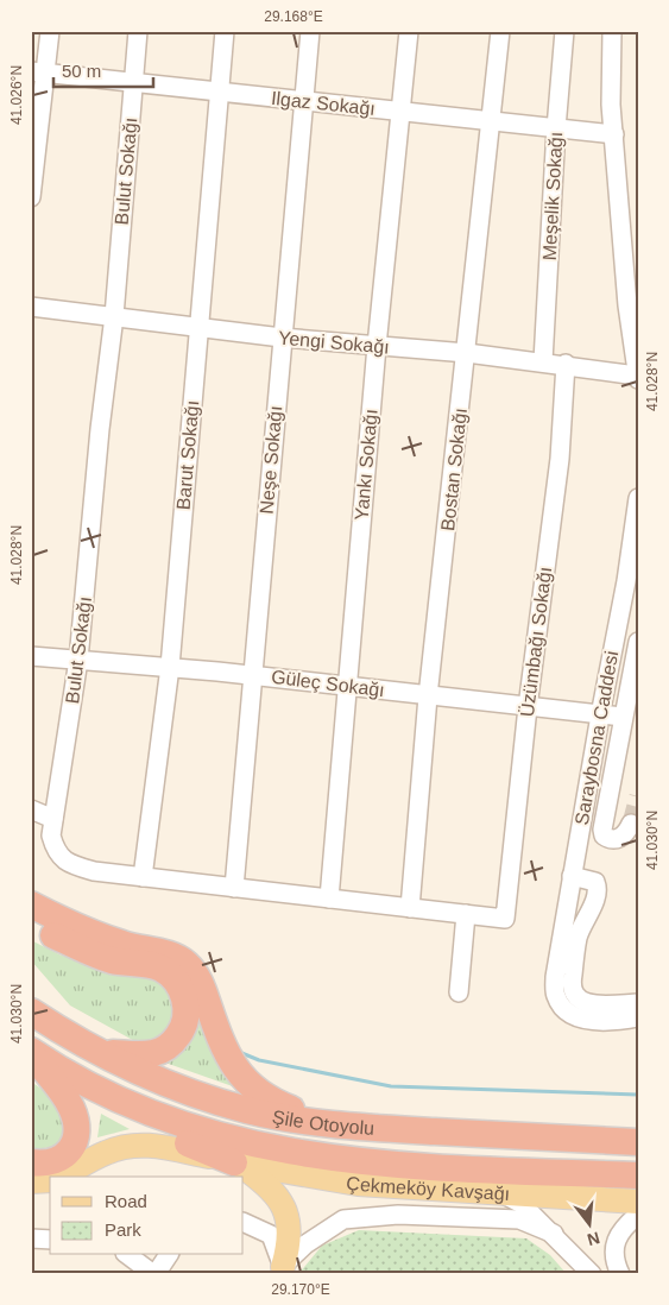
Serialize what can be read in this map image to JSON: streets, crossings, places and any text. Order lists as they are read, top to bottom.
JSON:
{
  "streets": {
    "highway": ["Şile Otoyolu"],
    "main road": ["Çekmeköy Kavşağı"],
    "street": [
      "Ilgaz Sokağı",
      "Bulut Sokağı",
      "Meşelik Sokağı",
      "Yengi Sokağı",
      "Barut Sokağı",
      "Neşe Sokağı",
      "Yankı Sokağı",
      "Bostan Sokağı",
      "Üzümbağı Sokağı",
      "Güleç Sokağı",
      "Saraybosna Caddesi"
    ]
  },
  "crossings": [
    ["Ilgaz Sokağı", "Bulut Sokağı"],
    ["Ilgaz Sokağı", "Meşelik Sokağı"],
    ["Ilgaz Sokağı", "Barut Sokağı"],
    ["Ilgaz Sokağı", "Neşe Sokağı"],
    ["Ilgaz Sokağı", "Yankı Sokağı"],
    ["Ilgaz Sokağı", "Bostan Sokağı"],
    ["Bulut Sokağı", "Yengi Sokağı"],
    ["Bulut Sokağı", "Barut Sokağı"],
    ["Bulut Sokağı", "Neşe Sokağı"],
    ["Bulut Sokağı", "Yankı Sokağı"],
    ["Bulut Sokağı", "Bostan Sokağı"],
    ["Bulut Sokağı", "Üzümbağı Sokağı"],
    ["Bulut Sokağı", "Güleç Sokağı"],
    ["Meşelik Sokağı", "Yengi Sokağı"],
    ["Yengi Sokağı", "Barut Sokağı"],
    ["Yengi Sokağı", "Neşe Sokağı"],
    ["Yengi Sokağı", "Yankı Sokağı"],
    ["Yengi Sokağı", "Bostan Sokağı"],
    ["Yengi Sokağı", "Üzümbağı Sokağı"],
    ["Barut Sokağı", "Güleç Sokağı"],
    ["Neşe Sokağı", "Güleç Sokağı"],
    ["Yankı Sokağı", "Güleç Sokağı"],
    ["Bostan Sokağı", "Güleç Sokağı"],
    ["Üzümbağı Sokağı", "Güleç Sokağı"],
    ["Güleç Sokağı", "Saraybosna Caddesi"]
  ],
  "legend": ["Road", "Park"],
  "scale_bar": "50 m",
  "north": "bottom",
  "coordinates": [
    "29.168°E",
    "41.026°N",
    "41.028°N",
    "41.030°N",
    "29.170°E"
  ]
}
